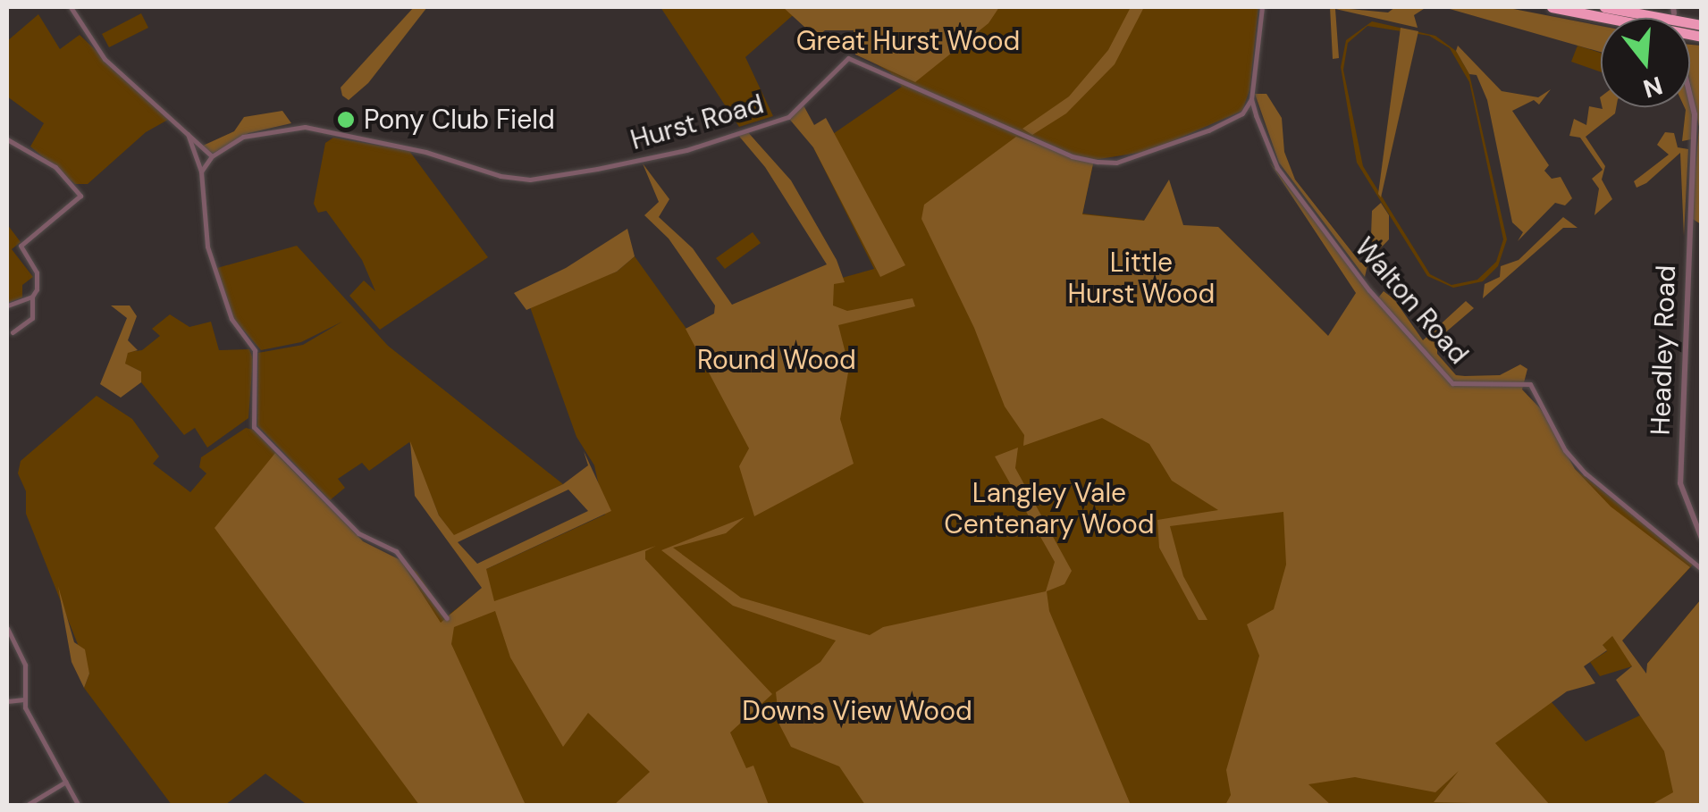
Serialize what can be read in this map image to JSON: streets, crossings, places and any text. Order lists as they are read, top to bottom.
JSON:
{
  "streets": {
    "street": ["Hurst Road", "Walton Road", "Headley Road"]
  },
  "parks": [
    "Great Hurst Wood",
    "Little Hurst Wood",
    "Round Wood",
    "Langley Vale Centenary Wood",
    "Downs View Wood"
  ],
  "places": ["Pony Club Field"],
  "north": "bottom"
}
